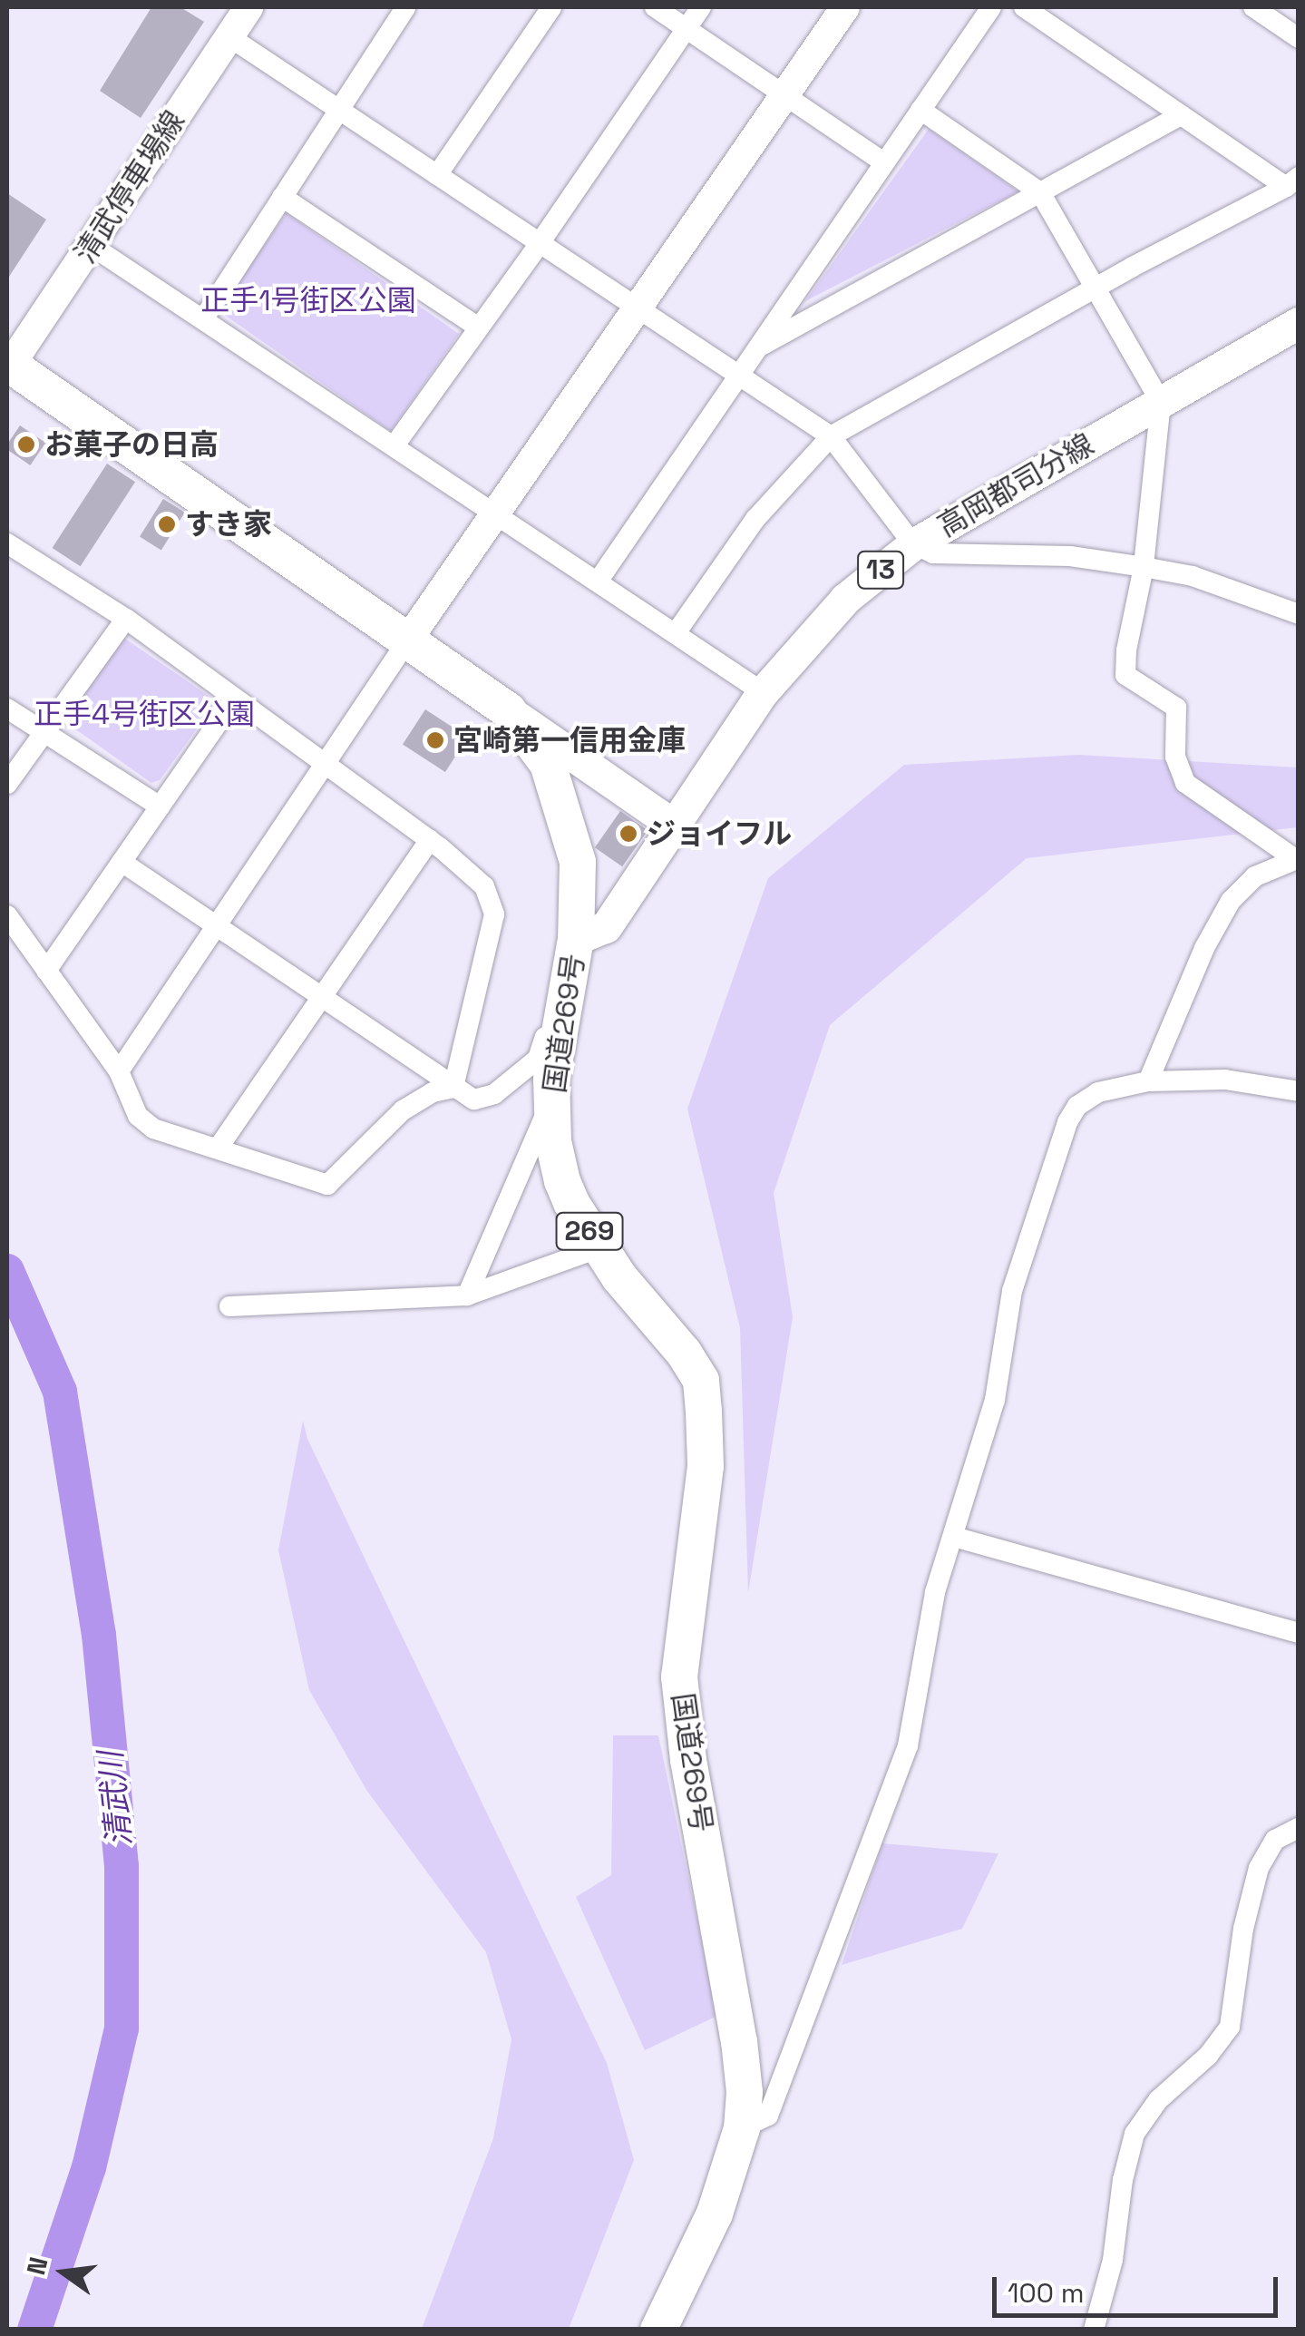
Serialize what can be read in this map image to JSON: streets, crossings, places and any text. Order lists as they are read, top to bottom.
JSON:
{
  "streets": {
    "highway": ["国道269号", "269"],
    "main road": ["高岡都司分線", "13"],
    "street": ["清武停車場線"]
  },
  "crossings": [
    ["清武停車場線", "国道269号"],
    ["高岡都司分線", "国道269号"]
  ],
  "water": ["清武川"],
  "parks": ["正手1号街区公園", "正手4号街区公園"],
  "places": [
    "お菓子の日高",
    "すき家",
    "宮崎第一信用金庫",
    "ジョイフル"
  ],
  "scale_bar": "100 m",
  "north": "left"
}
